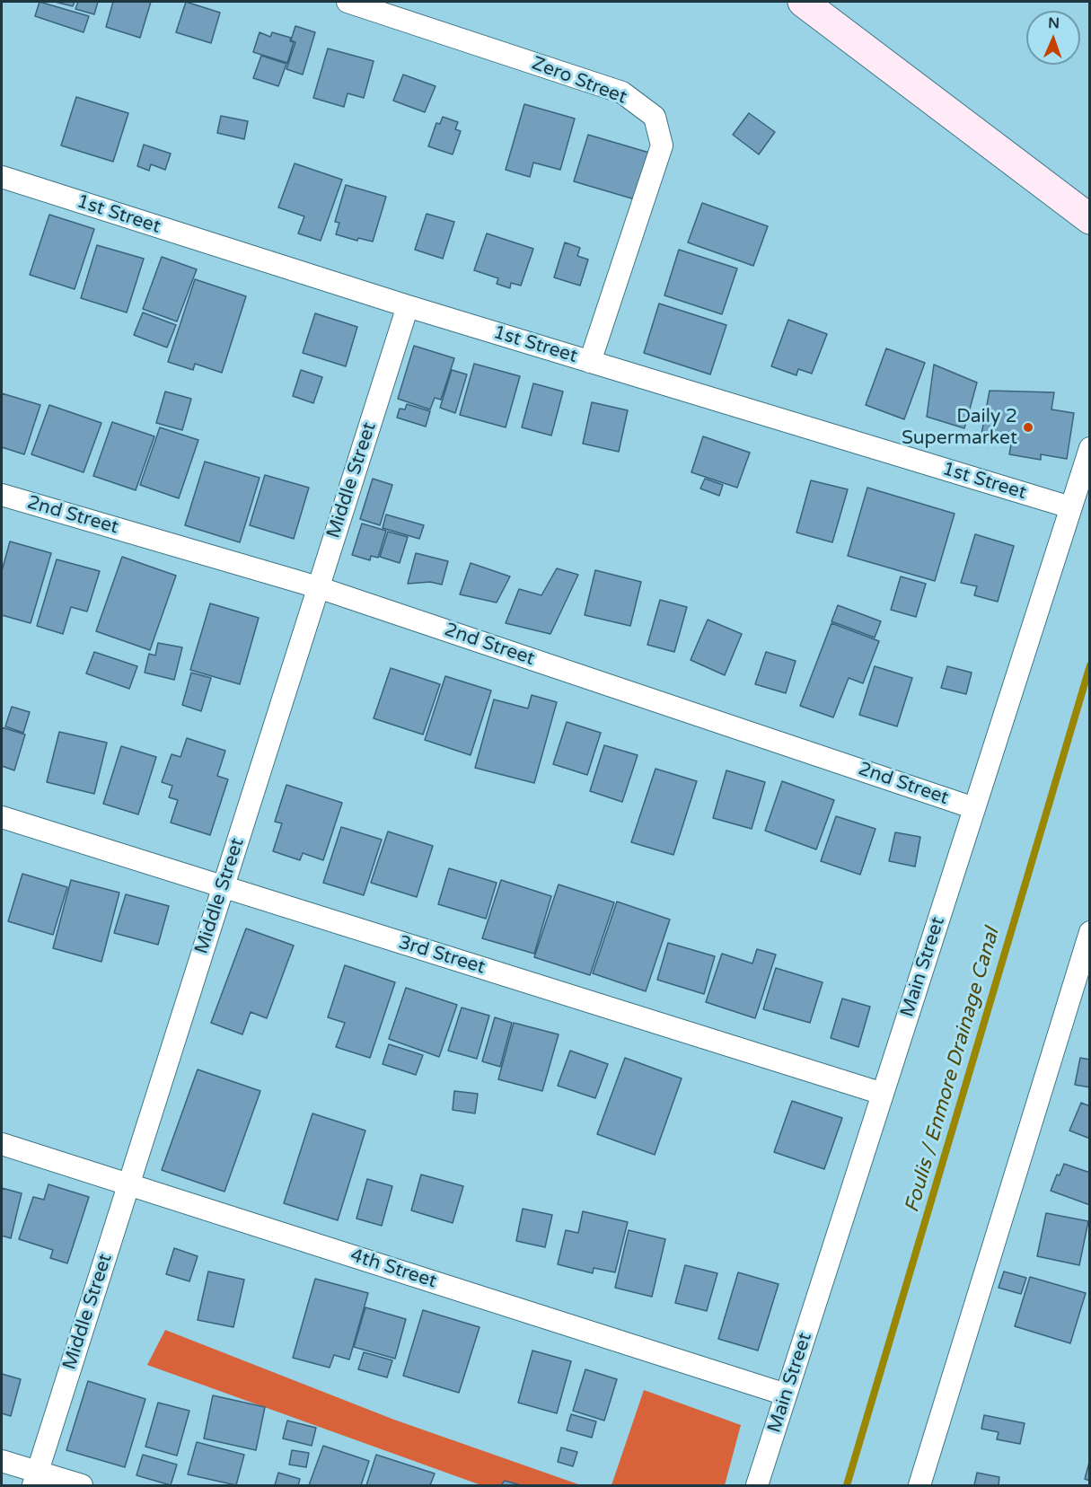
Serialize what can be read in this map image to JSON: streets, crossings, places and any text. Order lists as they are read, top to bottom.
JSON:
{
  "streets": {
    "street": [
      "Zero Street",
      "1st Street",
      "Middle Street",
      "2nd Street",
      "3rd Street",
      "Main Street",
      "4th Street"
    ]
  },
  "crossings": [
    ["Zero Street", "1st Street"],
    ["1st Street", "Middle Street"],
    ["1st Street", "Main Street"],
    ["Middle Street", "2nd Street"],
    ["Middle Street", "3rd Street"],
    ["Middle Street", "4th Street"],
    ["2nd Street", "Main Street"],
    ["3rd Street", "Main Street"],
    ["Main Street", "4th Street"]
  ],
  "water": ["Foulis / Enmore Drainage Canal"],
  "places": ["Daily 2 Supermarket"],
  "north": "top"
}
